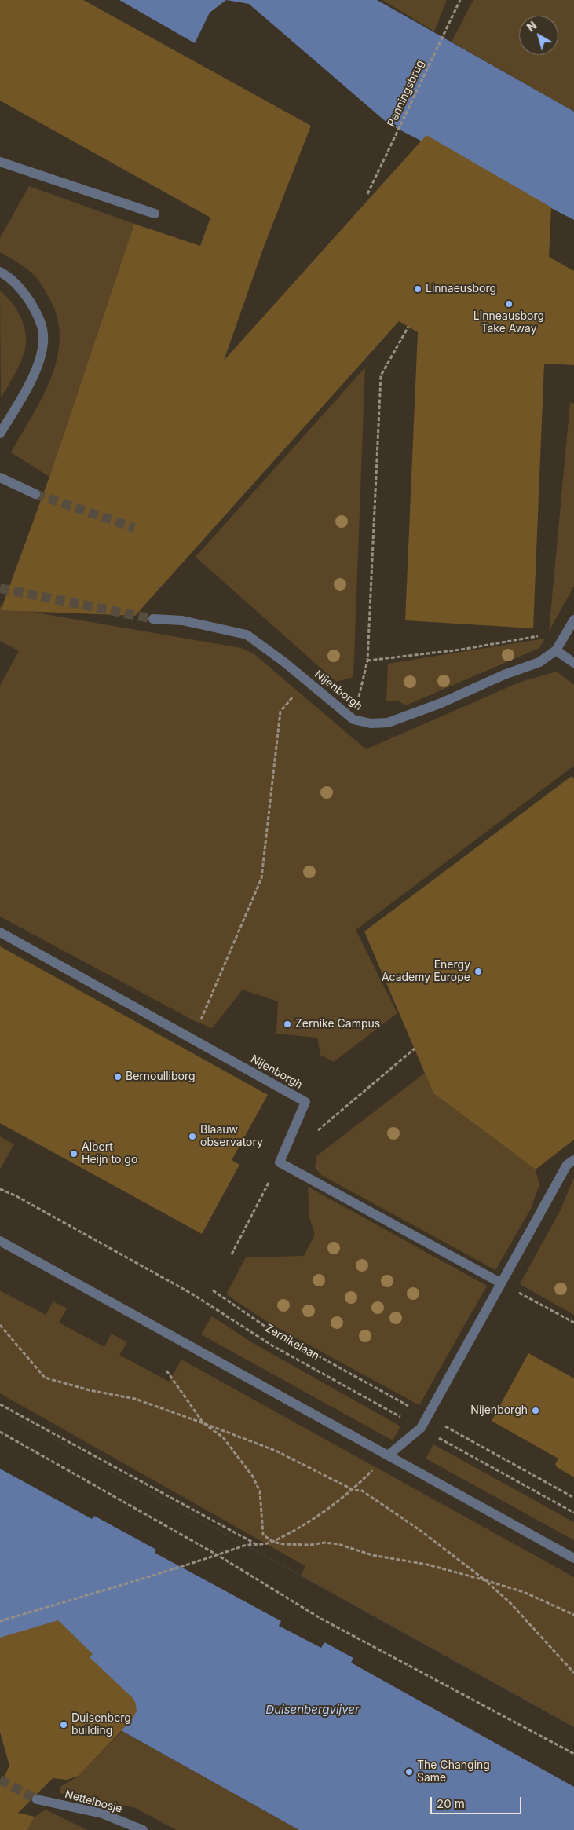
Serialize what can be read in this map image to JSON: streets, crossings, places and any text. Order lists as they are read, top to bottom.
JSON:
{
  "streets": {
    "street": ["Nijenborgh", "Nettelbosje"],
    "path": ["Penningsbrug", "Zernikelaan"]
  },
  "water": ["Duisenbergvijver"],
  "places": [
    "Linnaeusborg",
    "Linneausborg Take Away",
    "Energy Academy Europe",
    "Zernike Campus",
    "Bernoulliborg",
    "Blaauw observatory",
    "Albert Heijn to go",
    "Nijenborgh",
    "Duisenberg building",
    "The Changing Same"
  ],
  "scale_bar": "20 m",
  "north": "top left"
}
